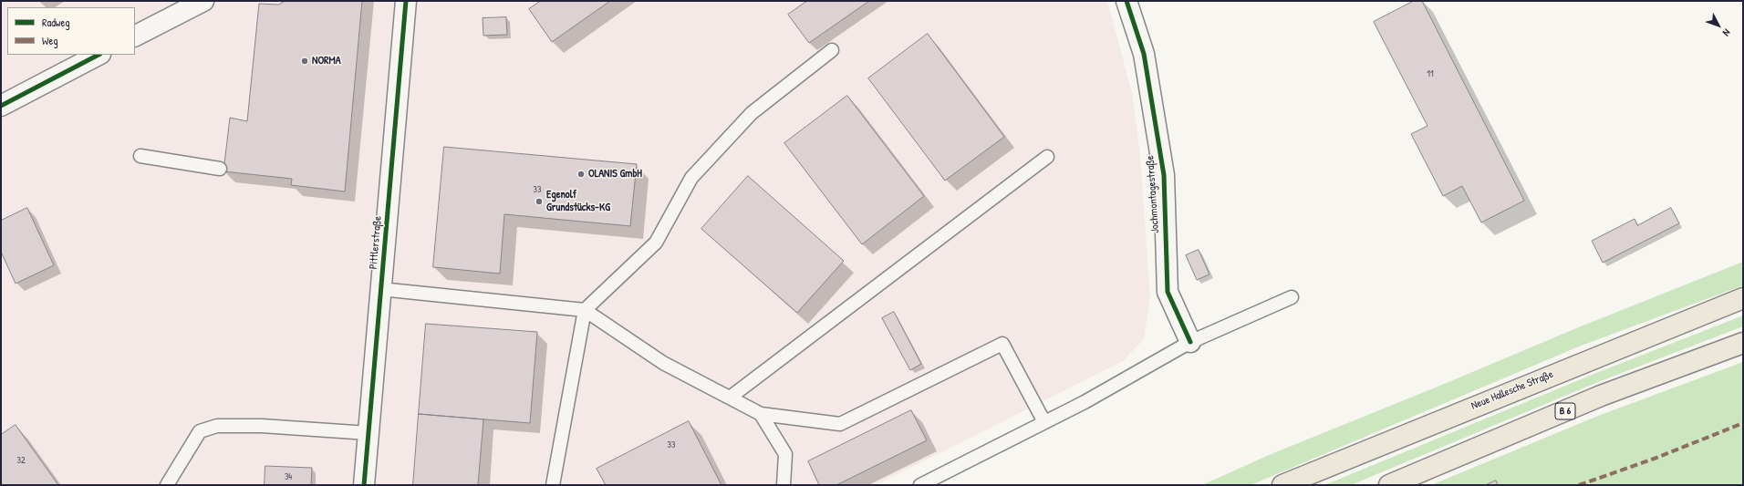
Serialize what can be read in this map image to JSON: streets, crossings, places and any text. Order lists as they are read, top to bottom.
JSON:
{
  "streets": {
    "main road": ["Neue Hallesche Straße", "B 6"],
    "street": ["Jochmontagestraße", "Pittlerstraße"]
  },
  "places": ["NORMA", "OLANIS GmbH", "Egenolf Grundstücks-KG"],
  "house_numbers": [
    "11",
    "33",
    "33",
    "32",
    "34"
  ],
  "legend": ["Radweg", "Weg"],
  "north": "bottom right"
}
